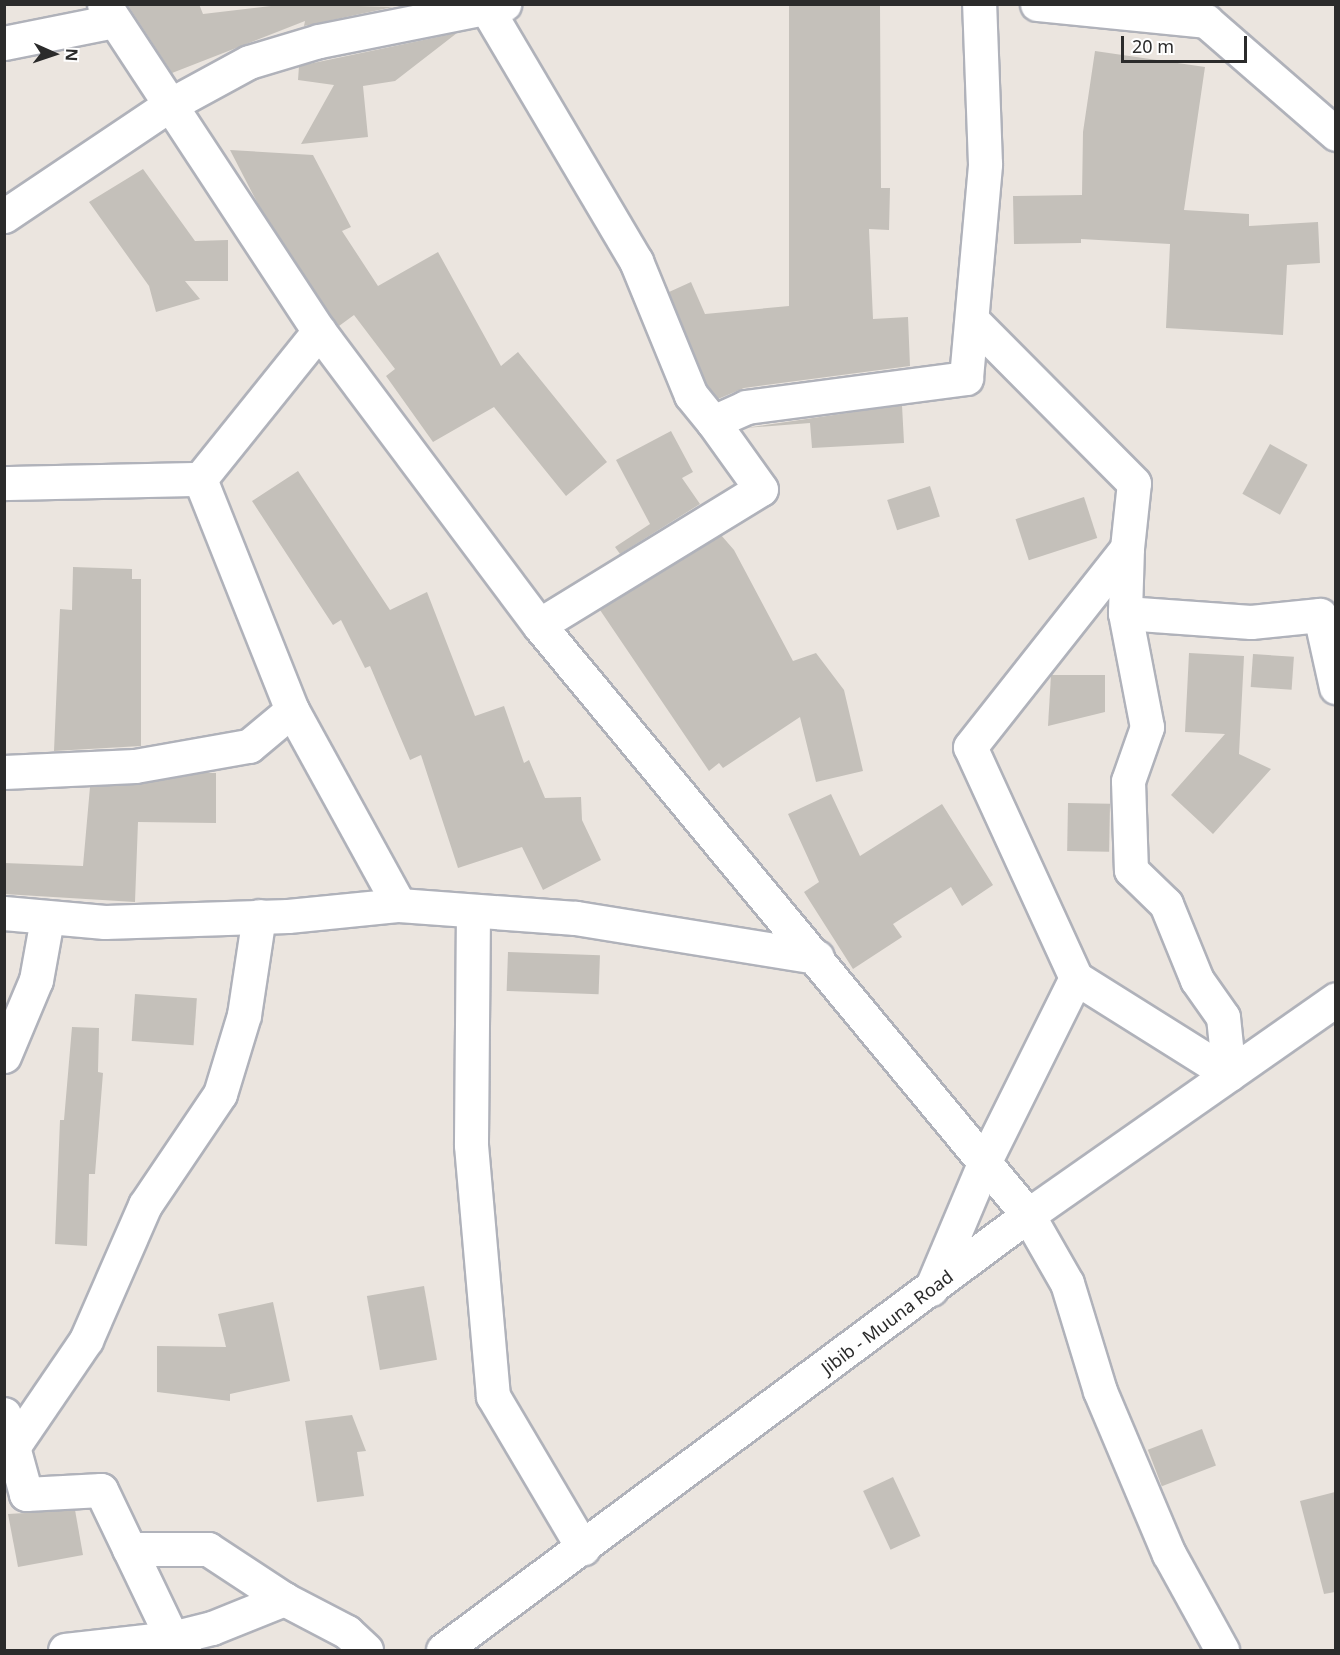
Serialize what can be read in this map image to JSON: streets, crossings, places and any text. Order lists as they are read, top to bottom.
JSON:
{
  "streets": {
    "street": ["Jibib - Muuna Road"]
  },
  "scale_bar": "20 m",
  "north": "right"
}
